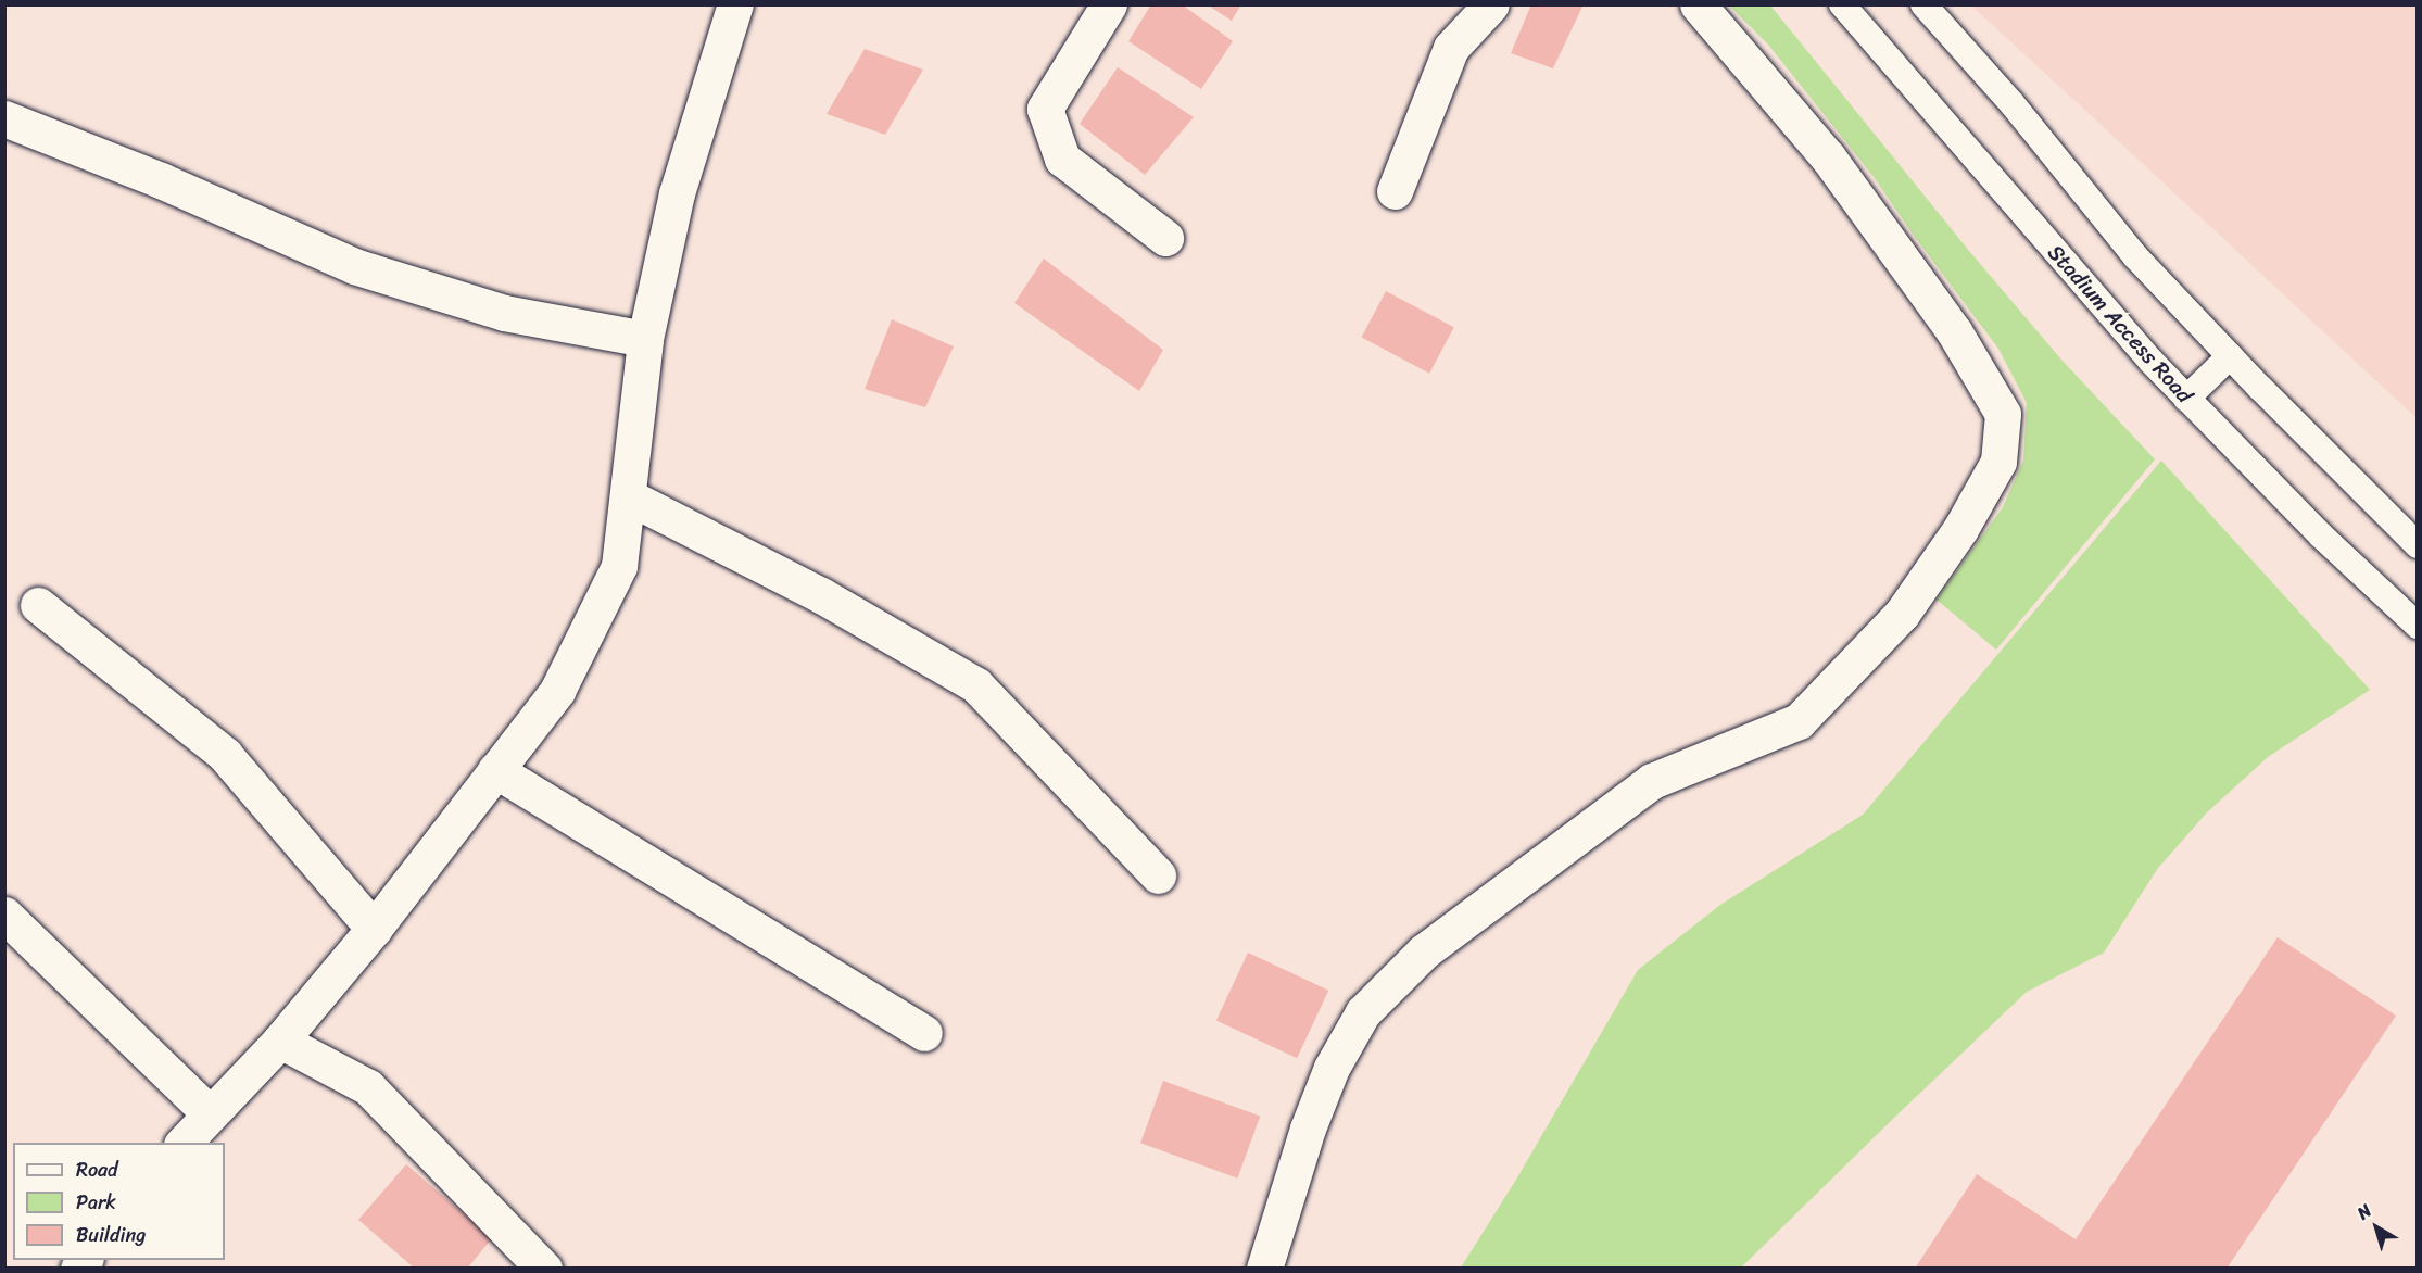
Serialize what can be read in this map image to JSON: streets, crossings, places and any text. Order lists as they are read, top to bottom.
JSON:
{
  "streets": {
    "lane": ["Stadium Access Road"]
  },
  "legend": ["Road", "Park", "Building"],
  "north": "top left"
}
